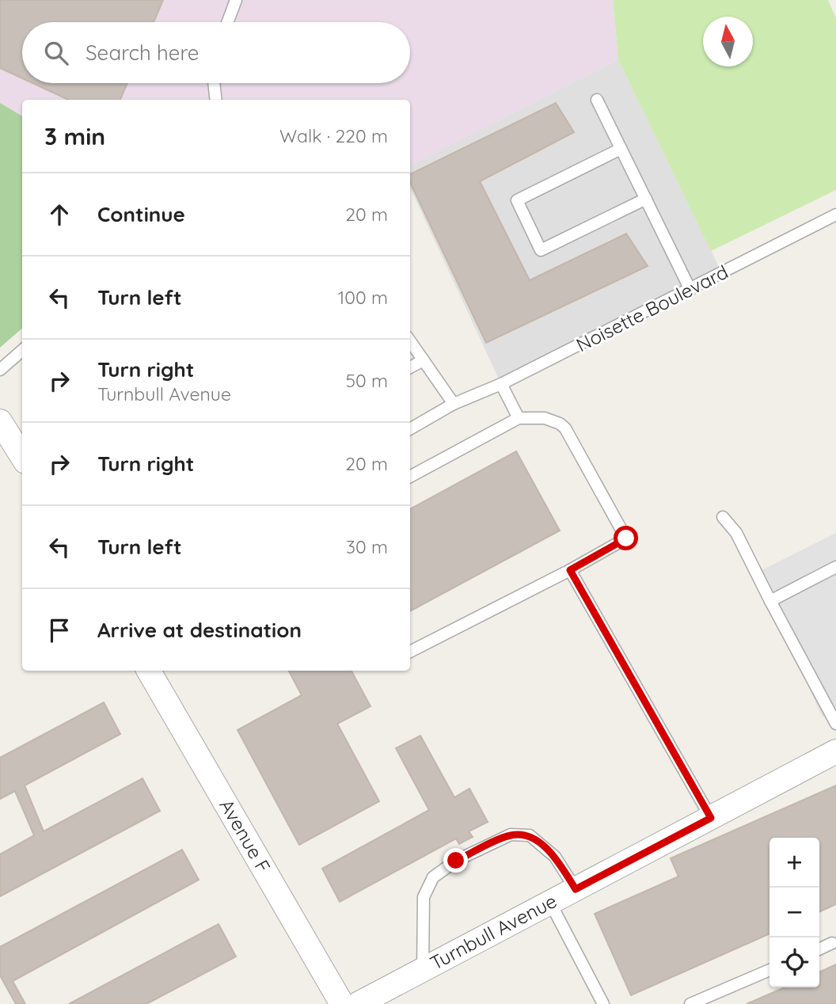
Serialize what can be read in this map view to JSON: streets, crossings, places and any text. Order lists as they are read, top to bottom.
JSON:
{
  "streets": {
    "street": ["Avenue F", "Turnbull Avenue"],
    "lane": ["Noisette Boulevard"]
  },
  "north": "top",
  "page": {
    "search": "Search here",
    "heading": ["3 min", "Walk · 220 m"],
    "list": [
      ["Continue", "20 m"],
      ["Turn left", "100 m"],
      ["Turn right", "Turnbull Avenue", "50 m"],
      ["Turn right", "20 m"],
      ["Turn left", "30 m"],
      "Arrive at destination"
    ],
    "map_buttons": ["+", "−"]
  }
}
